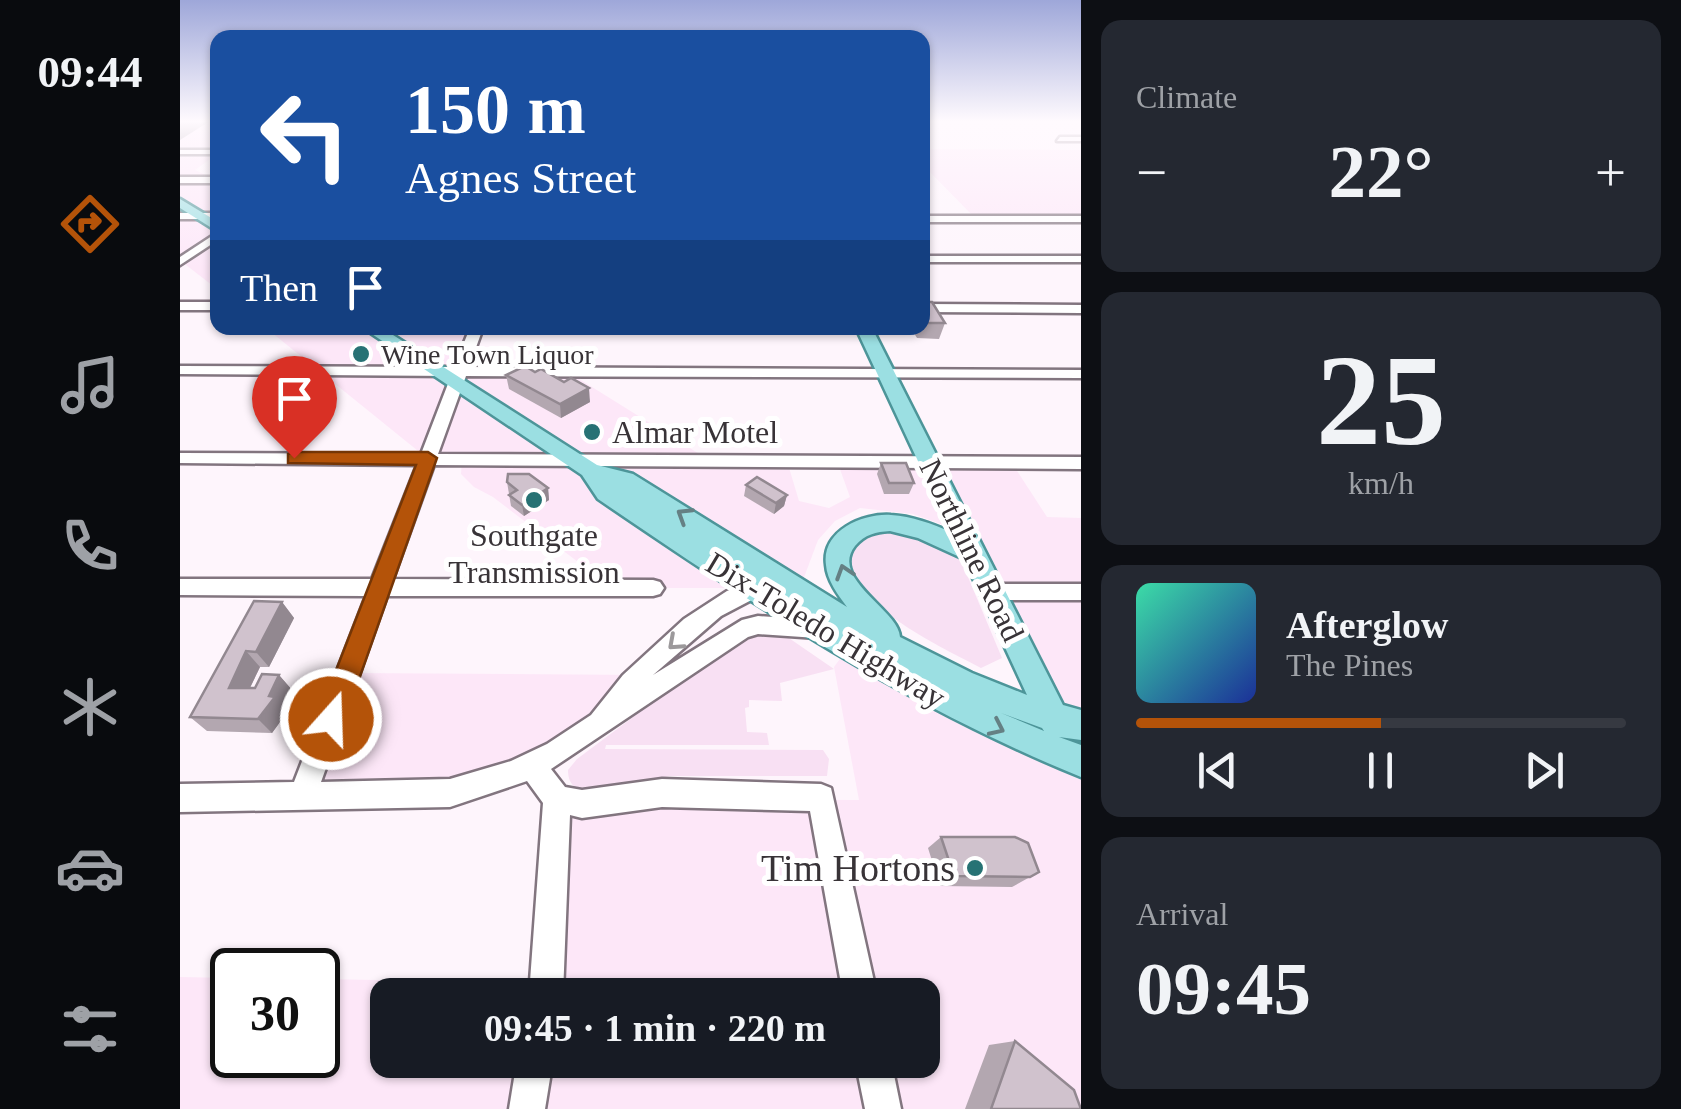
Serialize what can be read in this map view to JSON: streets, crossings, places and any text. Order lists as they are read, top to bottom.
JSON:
{
  "streets": {
    "main road": ["Northline Road", "Dix-Toledo Highway"]
  },
  "crossings": [
    ["Northline Road", "Dix-Toledo Highway"]
  ],
  "places": [
    "Wine Town Liquor",
    "Almar Motel",
    "Southgate Transmission",
    "Tim Hortons"
  ],
  "page": {
    "tabs": "09:44",
    "tile": [
      "Climate",
      ["25", "km/h"],
      ["Arrival", "09:45"]
    ],
    "turn": ["150 m", "Agnes Street"],
    "heat": ["−", "22°", "+"],
    "then": "Then",
    "song": ["Afterglow", "The Pines"],
    "limit": "30",
    "trip": "09:45 · 1 min · 220 m"
  }
}
